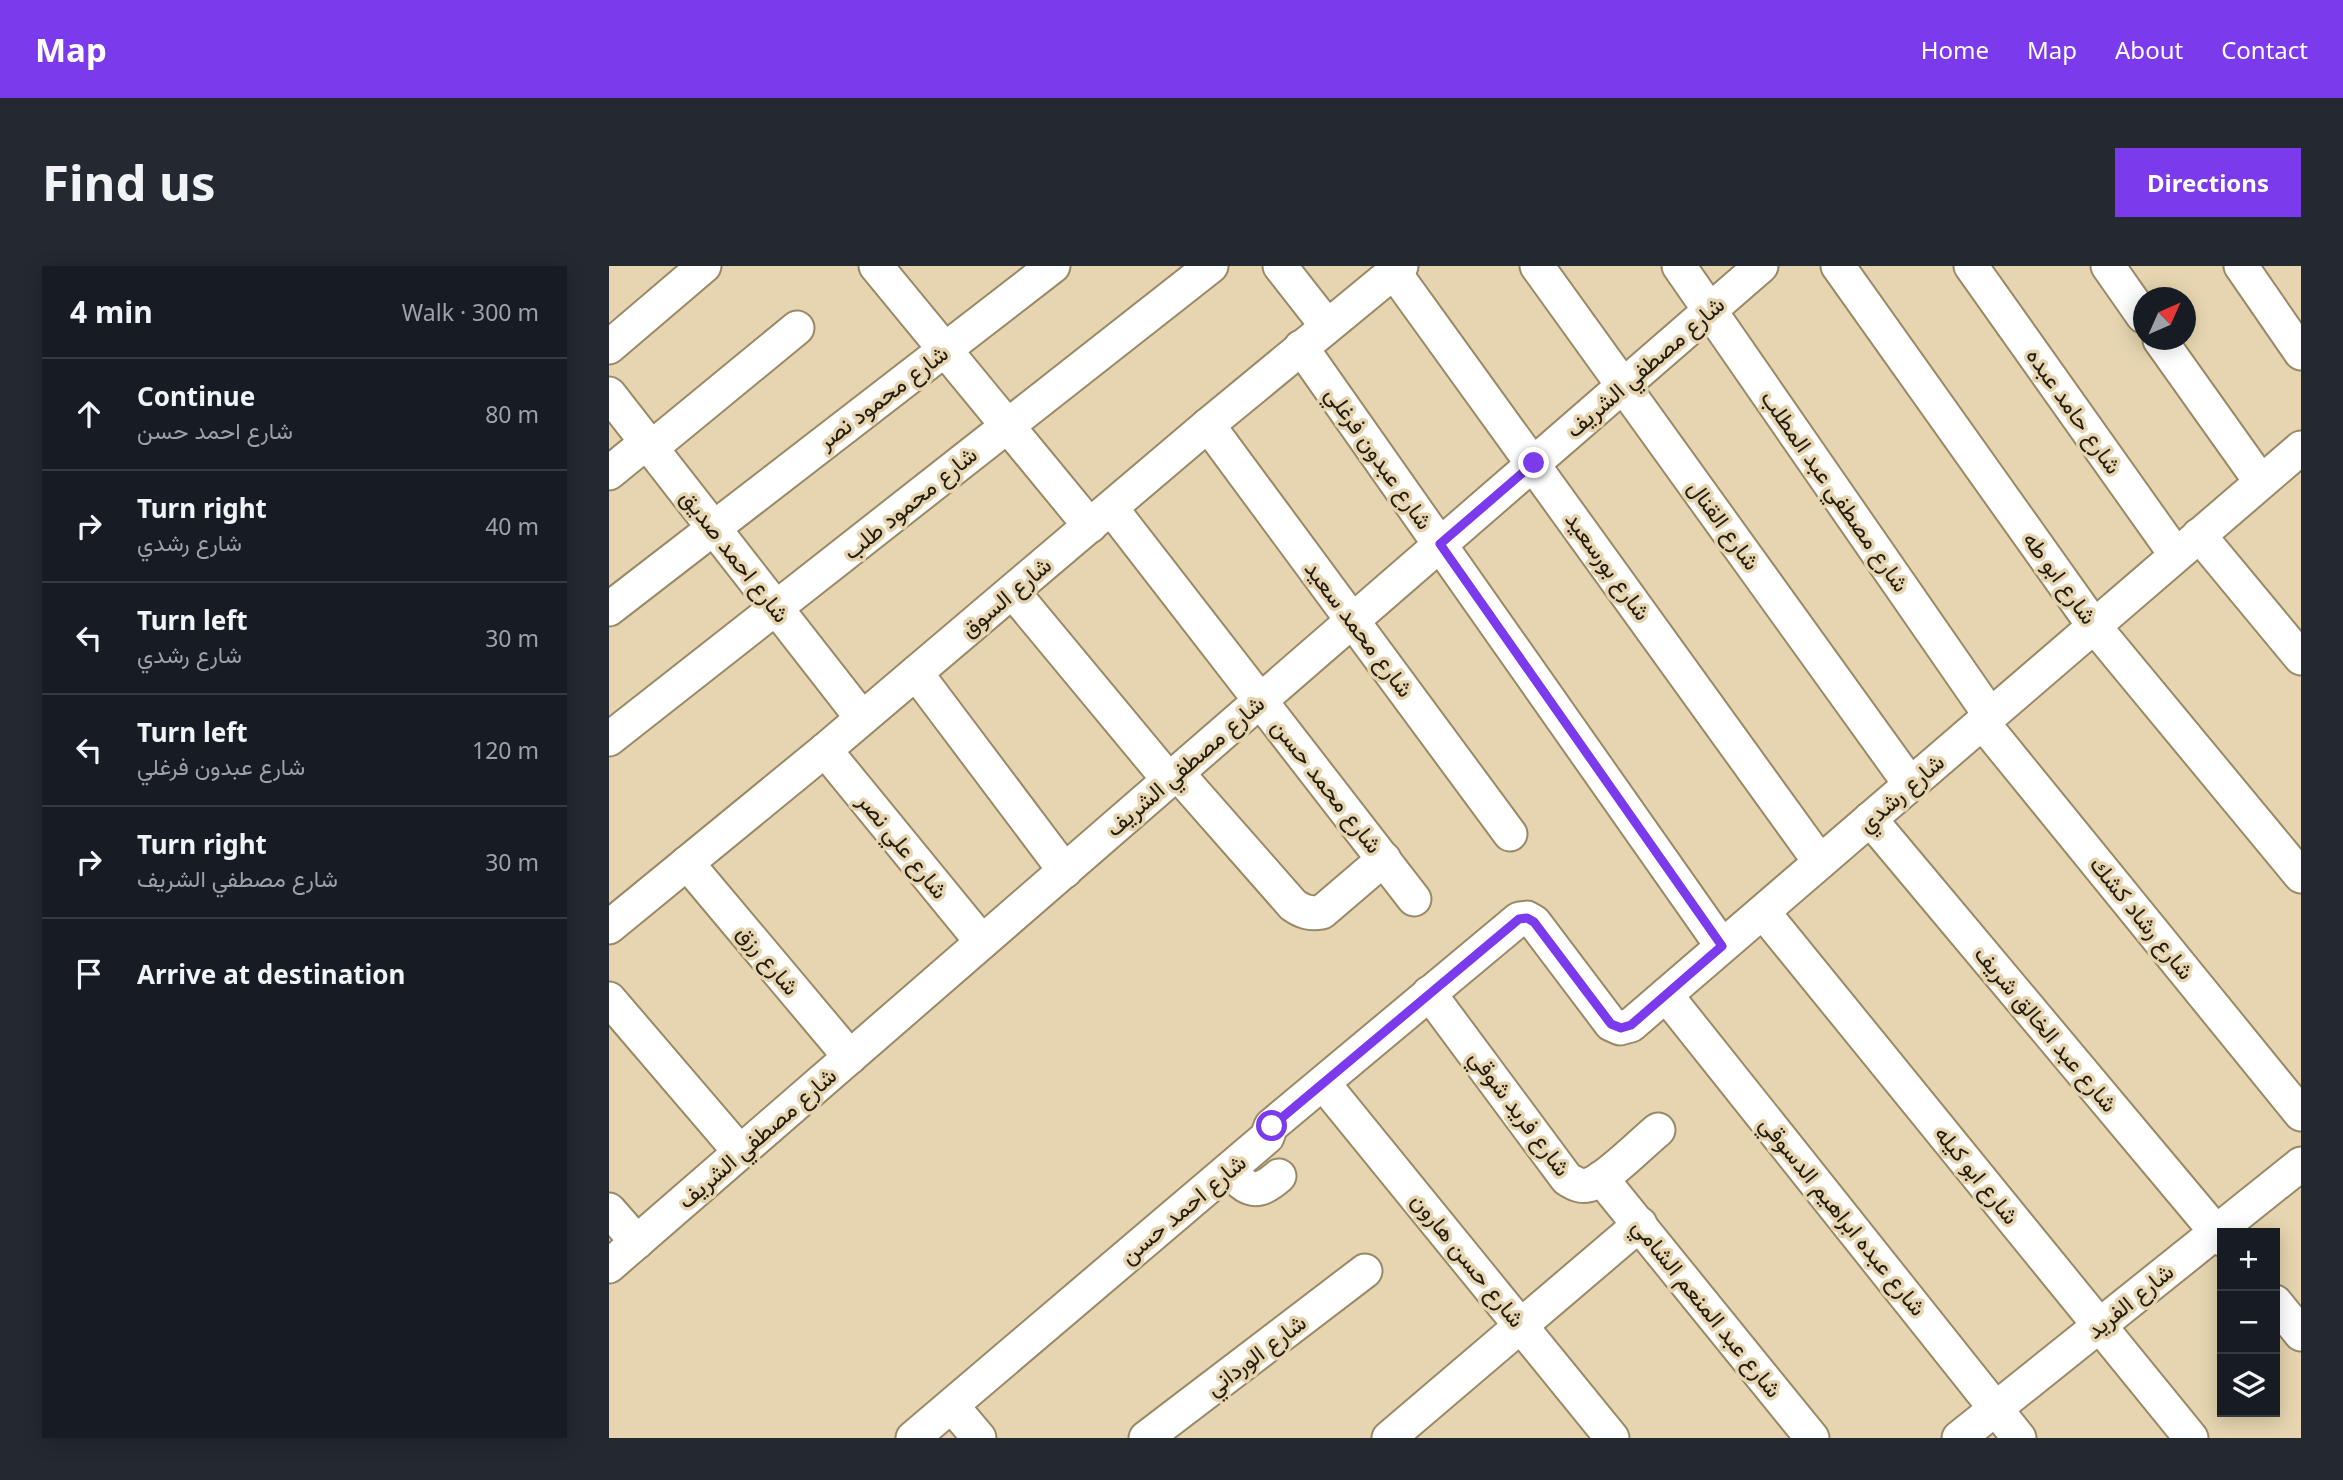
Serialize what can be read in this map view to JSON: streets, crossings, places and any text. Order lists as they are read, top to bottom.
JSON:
{
  "streets": {
    "street": [
      "شارع مصطفي الشريف",
      "شارع محمود نصر",
      "شارع حامد عبده",
      "شارع عبدون فرغلي",
      "شارع مصطفي عبد المطلب",
      "شارع محمود طلب",
      "شارع القنال",
      "شارع احمد صديق",
      "شارع بورسعيد",
      "شارع ابو طه",
      "شارع السوق",
      "شارع محمد سعيد",
      "شارع محمد حسن",
      "شارع رشدي",
      "شارع علي نصر",
      "شارع رشاد كشك",
      "شارع رزق",
      "شارع عبد الخالق شريف",
      "شارع فريد شوقي",
      "شارع ابو كيله",
      "شارع احمد حسن",
      "شارع عبده ابراهيم الدسوقي",
      "شارع حسن هارون",
      "شارع الفريد",
      "شارع عبد المنعم الشامي",
      "شارع الورداني"
    ]
  },
  "crossings": [
    ["شارع مصطفي الشريف", "شارع عبدون فرغلي"],
    ["شارع مصطفي الشريف", "شارع مصطفي عبد المطلب"],
    ["شارع مصطفي الشريف", "شارع القنال"],
    ["شارع مصطفي الشريف", "شارع بورسعيد"],
    ["شارع مصطفي الشريف", "شارع محمد سعيد"],
    ["شارع مصطفي الشريف", "شارع محمد حسن"],
    ["شارع مصطفي الشريف", "شارع علي نصر"],
    ["شارع مصطفي الشريف", "شارع رزق"],
    ["شارع محمود نصر", "شارع احمد صديق"],
    ["شارع محمود نصر", "شارع محمد حسن"],
    ["شارع حامد عبده", "شارع رشدي"],
    ["شارع عبدون فرغلي", "شارع السوق"],
    ["شارع عبدون فرغلي", "شارع رشدي"],
    ["شارع مصطفي عبد المطلب", "شارع رشدي"],
    ["شارع مصطفي عبد المطلب", "شارع رشاد كشك"],
    ["شارع محمود طلب", "شارع احمد صديق"],
    ["شارع محمود طلب", "شارع محمد حسن"],
    ["شارع القنال", "شارع رشدي"],
    ["شارع احمد صديق", "شارع السوق"],
    ["شارع بورسعيد", "شارع السوق"],
    ["شارع بورسعيد", "شارع رشدي"],
    ["شارع ابو طه", "شارع رشدي"],
    ["شارع السوق", "شارع محمد سعيد"],
    ["شارع السوق", "شارع محمد حسن"],
    ["شارع السوق", "شارع علي نصر"],
    ["شارع السوق", "شارع رزق"],
    ["شارع رشدي", "شارع رشاد كشك"],
    ["شارع رشدي", "شارع عبد الخالق شريف"],
    ["شارع رشدي", "شارع ابو كيله"],
    ["شارع رشدي", "شارع احمد حسن"],
    ["شارع رشدي", "شارع عبده ابراهيم الدسوقي"],
    ["شارع فريد شوقي", "شارع احمد حسن"],
    ["شارع فريد شوقي", "شارع عبد المنعم الشامي"],
    ["شارع ابو كيله", "شارع الفريد"],
    ["شارع احمد حسن", "شارع حسن هارون"],
    ["شارع عبده ابراهيم الدسوقي", "شارع الفريد"]
  ],
  "north": "top right",
  "page": {
    "header": "Map",
    "nav": [
      "Home",
      "Map",
      "About",
      "Contact"
    ],
    "buttons": "Directions",
    "title": "Find us",
    "heading": ["4 min", "Walk · 300 m"],
    "list": [
      ["Continue", "شارع احمد حسن", "80 m"],
      ["Turn right", "شارع رشدي", "40 m"],
      ["Turn left", "شارع رشدي", "30 m"],
      ["Turn left", "شارع عبدون فرغلي", "120 m"],
      ["Turn right", "شارع مصطفي الشريف", "30 m"],
      "Arrive at destination"
    ],
    "map_buttons": ["+", "−"]
  }
}
